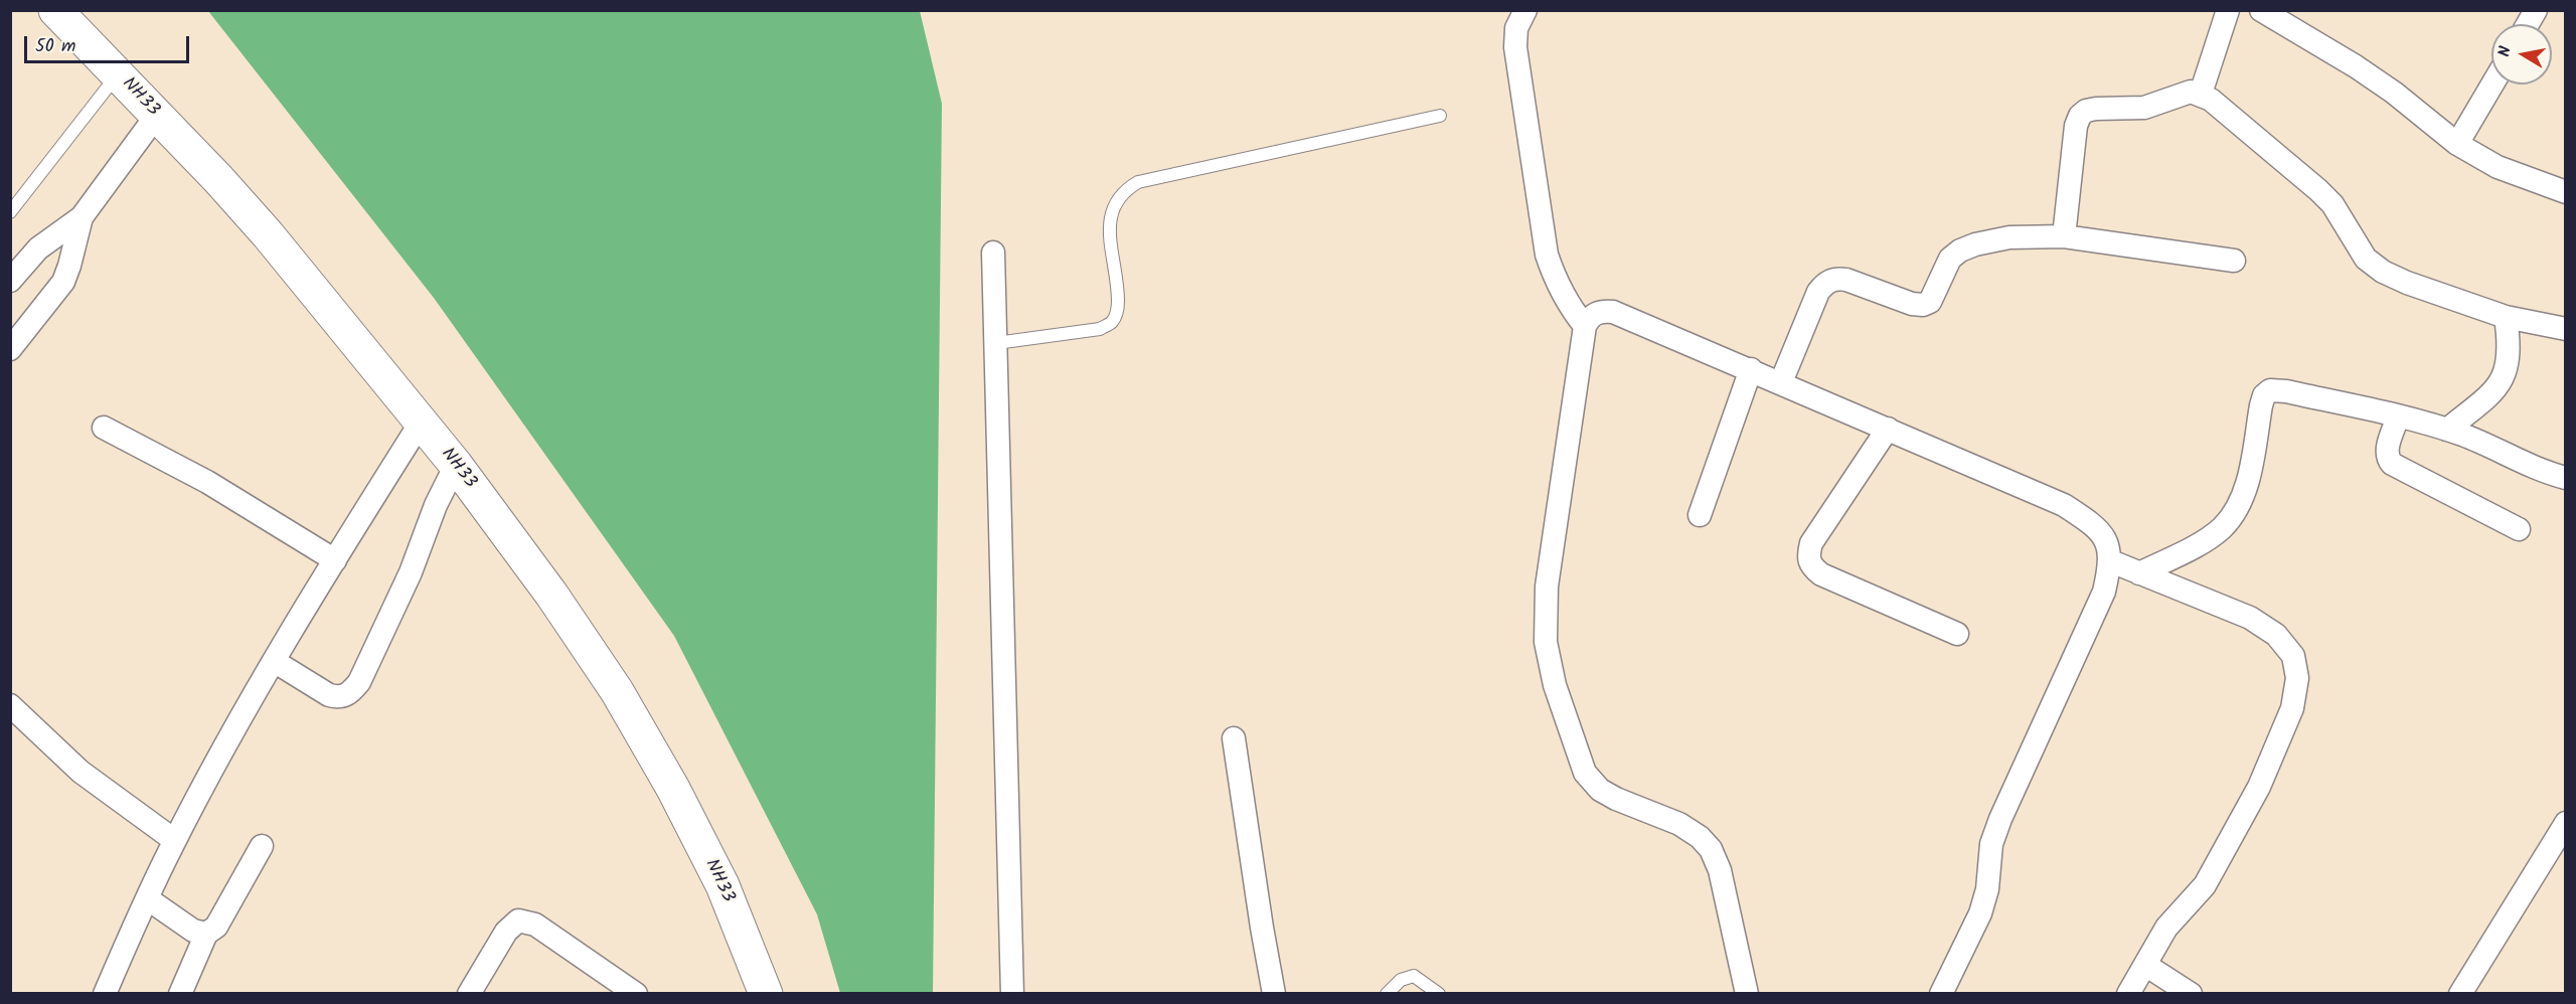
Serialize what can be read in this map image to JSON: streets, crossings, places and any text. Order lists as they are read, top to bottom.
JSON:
{
  "streets": {
    "main road": ["NH33"]
  },
  "scale_bar": "50 m",
  "north": "left"
}
